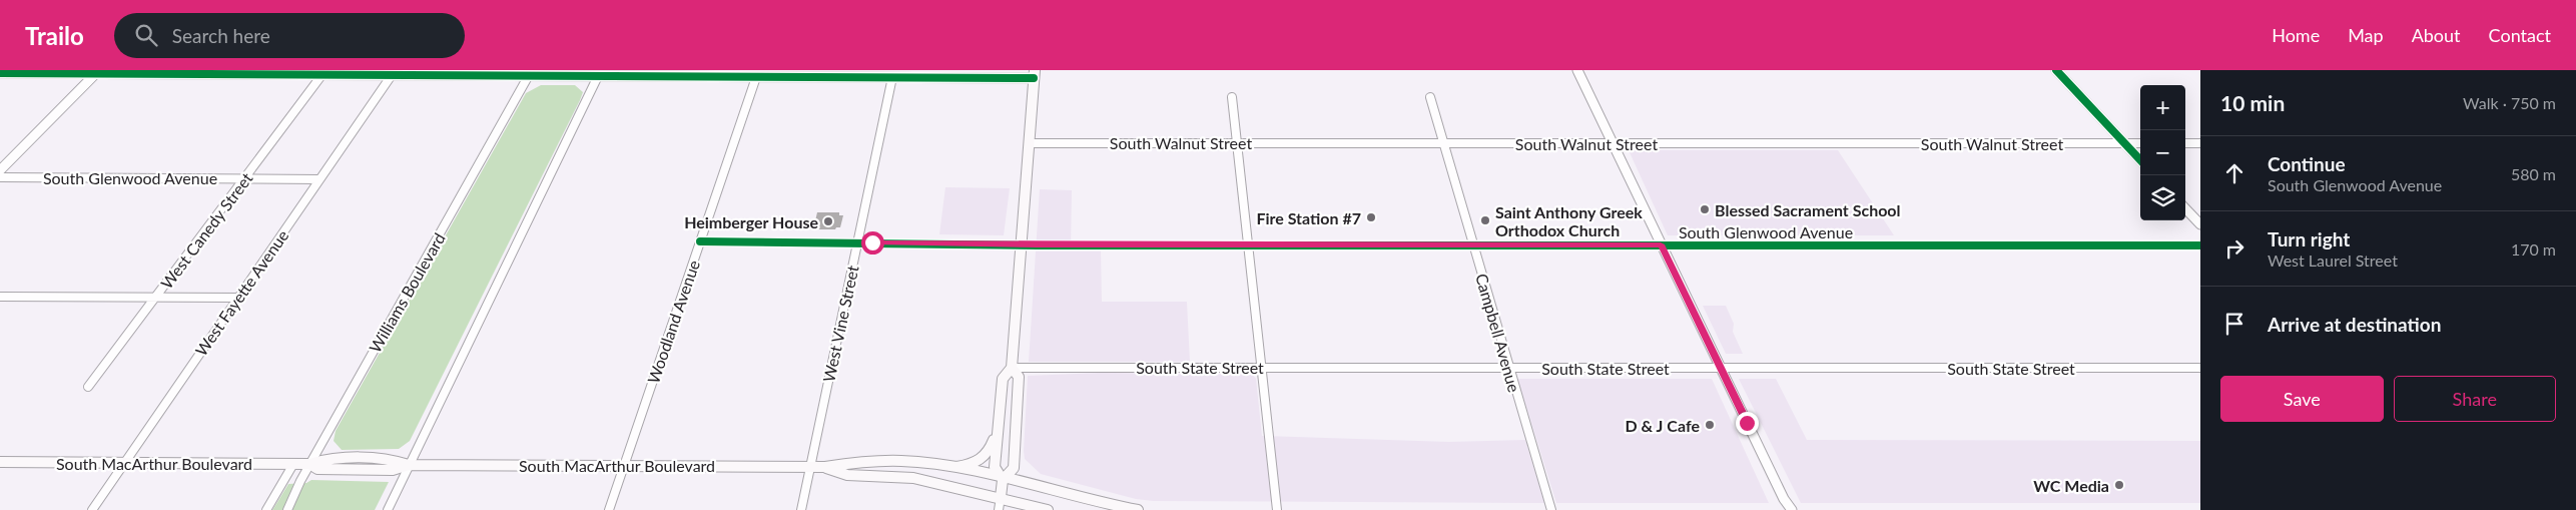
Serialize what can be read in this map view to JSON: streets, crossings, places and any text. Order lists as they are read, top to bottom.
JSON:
{
  "streets": {
    "main road": ["South MacArthur Boulevard"],
    "street": [
      "South Walnut Street",
      "South Glenwood Avenue",
      "West Canedy Street",
      "West Fayette Avenue",
      "Williams Boulevard",
      "Woodland Avenue",
      "West Vine Street",
      "Campbell Avenue",
      "South State Street"
    ]
  },
  "crossings": [
    ["South Walnut Street", "Campbell Avenue"],
    ["South Glenwood Avenue", "West Canedy Street"],
    ["South Glenwood Avenue", "West Fayette Avenue"],
    ["South Glenwood Avenue", "Woodland Avenue"],
    ["South Glenwood Avenue", "West Vine Street"],
    ["South Glenwood Avenue", "Campbell Avenue"],
    ["West Fayette Avenue", "South MacArthur Boulevard"],
    ["Williams Boulevard", "South MacArthur Boulevard"],
    ["Woodland Avenue", "South MacArthur Boulevard"],
    ["West Vine Street", "South MacArthur Boulevard"],
    ["Campbell Avenue", "South State Street"]
  ],
  "places": [
    "Blessed Sacrament School",
    "Fire Station #7",
    "Saint Anthony Greek Orthodox Church",
    "Heimberger House",
    "D & J Cafe",
    "WC Media"
  ],
  "page": {
    "header": "Trailo",
    "search": "Search here",
    "nav": [
      "Home",
      "Map",
      "About",
      "Contact"
    ],
    "heading": ["10 min", "Walk · 750 m"],
    "map_buttons": ["+", "−"],
    "list": [
      ["Continue", "South Glenwood Avenue", "580 m"],
      ["Turn right", "West Laurel Street", "170 m"],
      "Arrive at destination"
    ],
    "buttons": ["Save", "Share"]
  }
}
